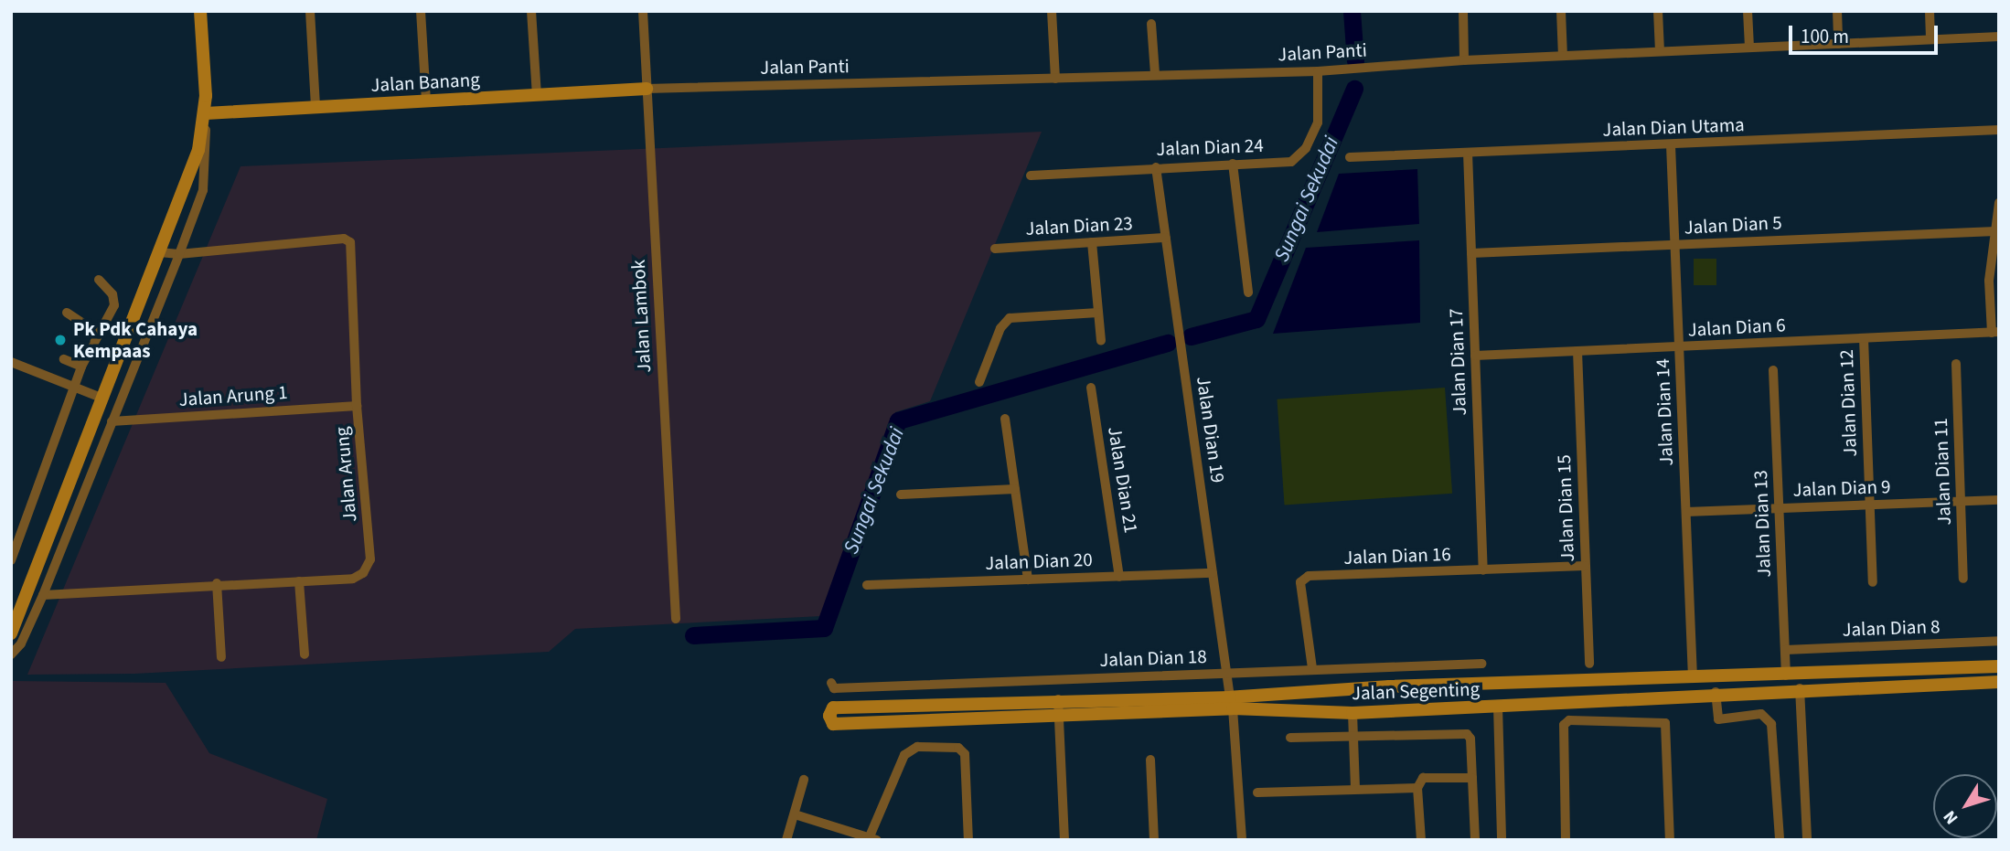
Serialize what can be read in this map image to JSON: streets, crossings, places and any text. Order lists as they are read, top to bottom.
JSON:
{
  "streets": {
    "street": [
      "Jalan Panti",
      "Jalan Banang",
      "Jalan Dian Utama",
      "Jalan Dian 24",
      "Jalan Dian 5",
      "Jalan Dian 23",
      "Jalan Lambok",
      "Jalan Dian 6",
      "Jalan Dian 17",
      "Jalan Arung 1",
      "Jalan Dian 12",
      "Jalan Dian 14",
      "Jalan Dian 19",
      "Jalan Dian 11",
      "Jalan Arung",
      "Jalan Dian 21",
      "Jalan Dian 9",
      "Jalan Dian 15",
      "Jalan Dian 13",
      "Jalan Dian 16",
      "Jalan Dian 20",
      "Jalan Dian 8",
      "Jalan Dian 18",
      "Jalan Segenting"
    ]
  },
  "crossings": [
    ["Jalan Panti", "Jalan Banang"],
    ["Jalan Panti", "Jalan Dian 24"],
    ["Jalan Panti", "Jalan Lambok"],
    ["Jalan Banang", "Jalan Lambok"],
    ["Jalan Dian Utama", "Jalan Dian 17"],
    ["Jalan Dian Utama", "Jalan Dian 14"],
    ["Jalan Dian 24", "Jalan Dian 19"],
    ["Jalan Dian 5", "Jalan Dian 17"],
    ["Jalan Dian 5", "Jalan Dian 14"],
    ["Jalan Dian 23", "Jalan Dian 19"],
    ["Jalan Dian 6", "Jalan Dian 17"],
    ["Jalan Dian 6", "Jalan Dian 12"],
    ["Jalan Dian 6", "Jalan Dian 14"],
    ["Jalan Dian 6", "Jalan Dian 15"],
    ["Jalan Dian 17", "Jalan Dian 16"],
    ["Jalan Arung 1", "Jalan Arung"],
    ["Jalan Dian 12", "Jalan Dian 9"],
    ["Jalan Dian 14", "Jalan Dian 9"],
    ["Jalan Dian 14", "Jalan Segenting"],
    ["Jalan Dian 19", "Jalan Dian 20"],
    ["Jalan Dian 19", "Jalan Dian 18"],
    ["Jalan Dian 19", "Jalan Segenting"],
    ["Jalan Dian 11", "Jalan Dian 9"],
    ["Jalan Dian 21", "Jalan Dian 20"],
    ["Jalan Dian 9", "Jalan Dian 13"],
    ["Jalan Dian 15", "Jalan Dian 16"],
    ["Jalan Dian 13", "Jalan Dian 8"],
    ["Jalan Dian 13", "Jalan Segenting"],
    ["Jalan Dian 16", "Jalan Dian 18"]
  ],
  "water": ["Sungai Sekudai"],
  "places": ["Pk Pdk Cahaya Kempaas"],
  "scale_bar": "100 m",
  "north": "bottom left"
}
